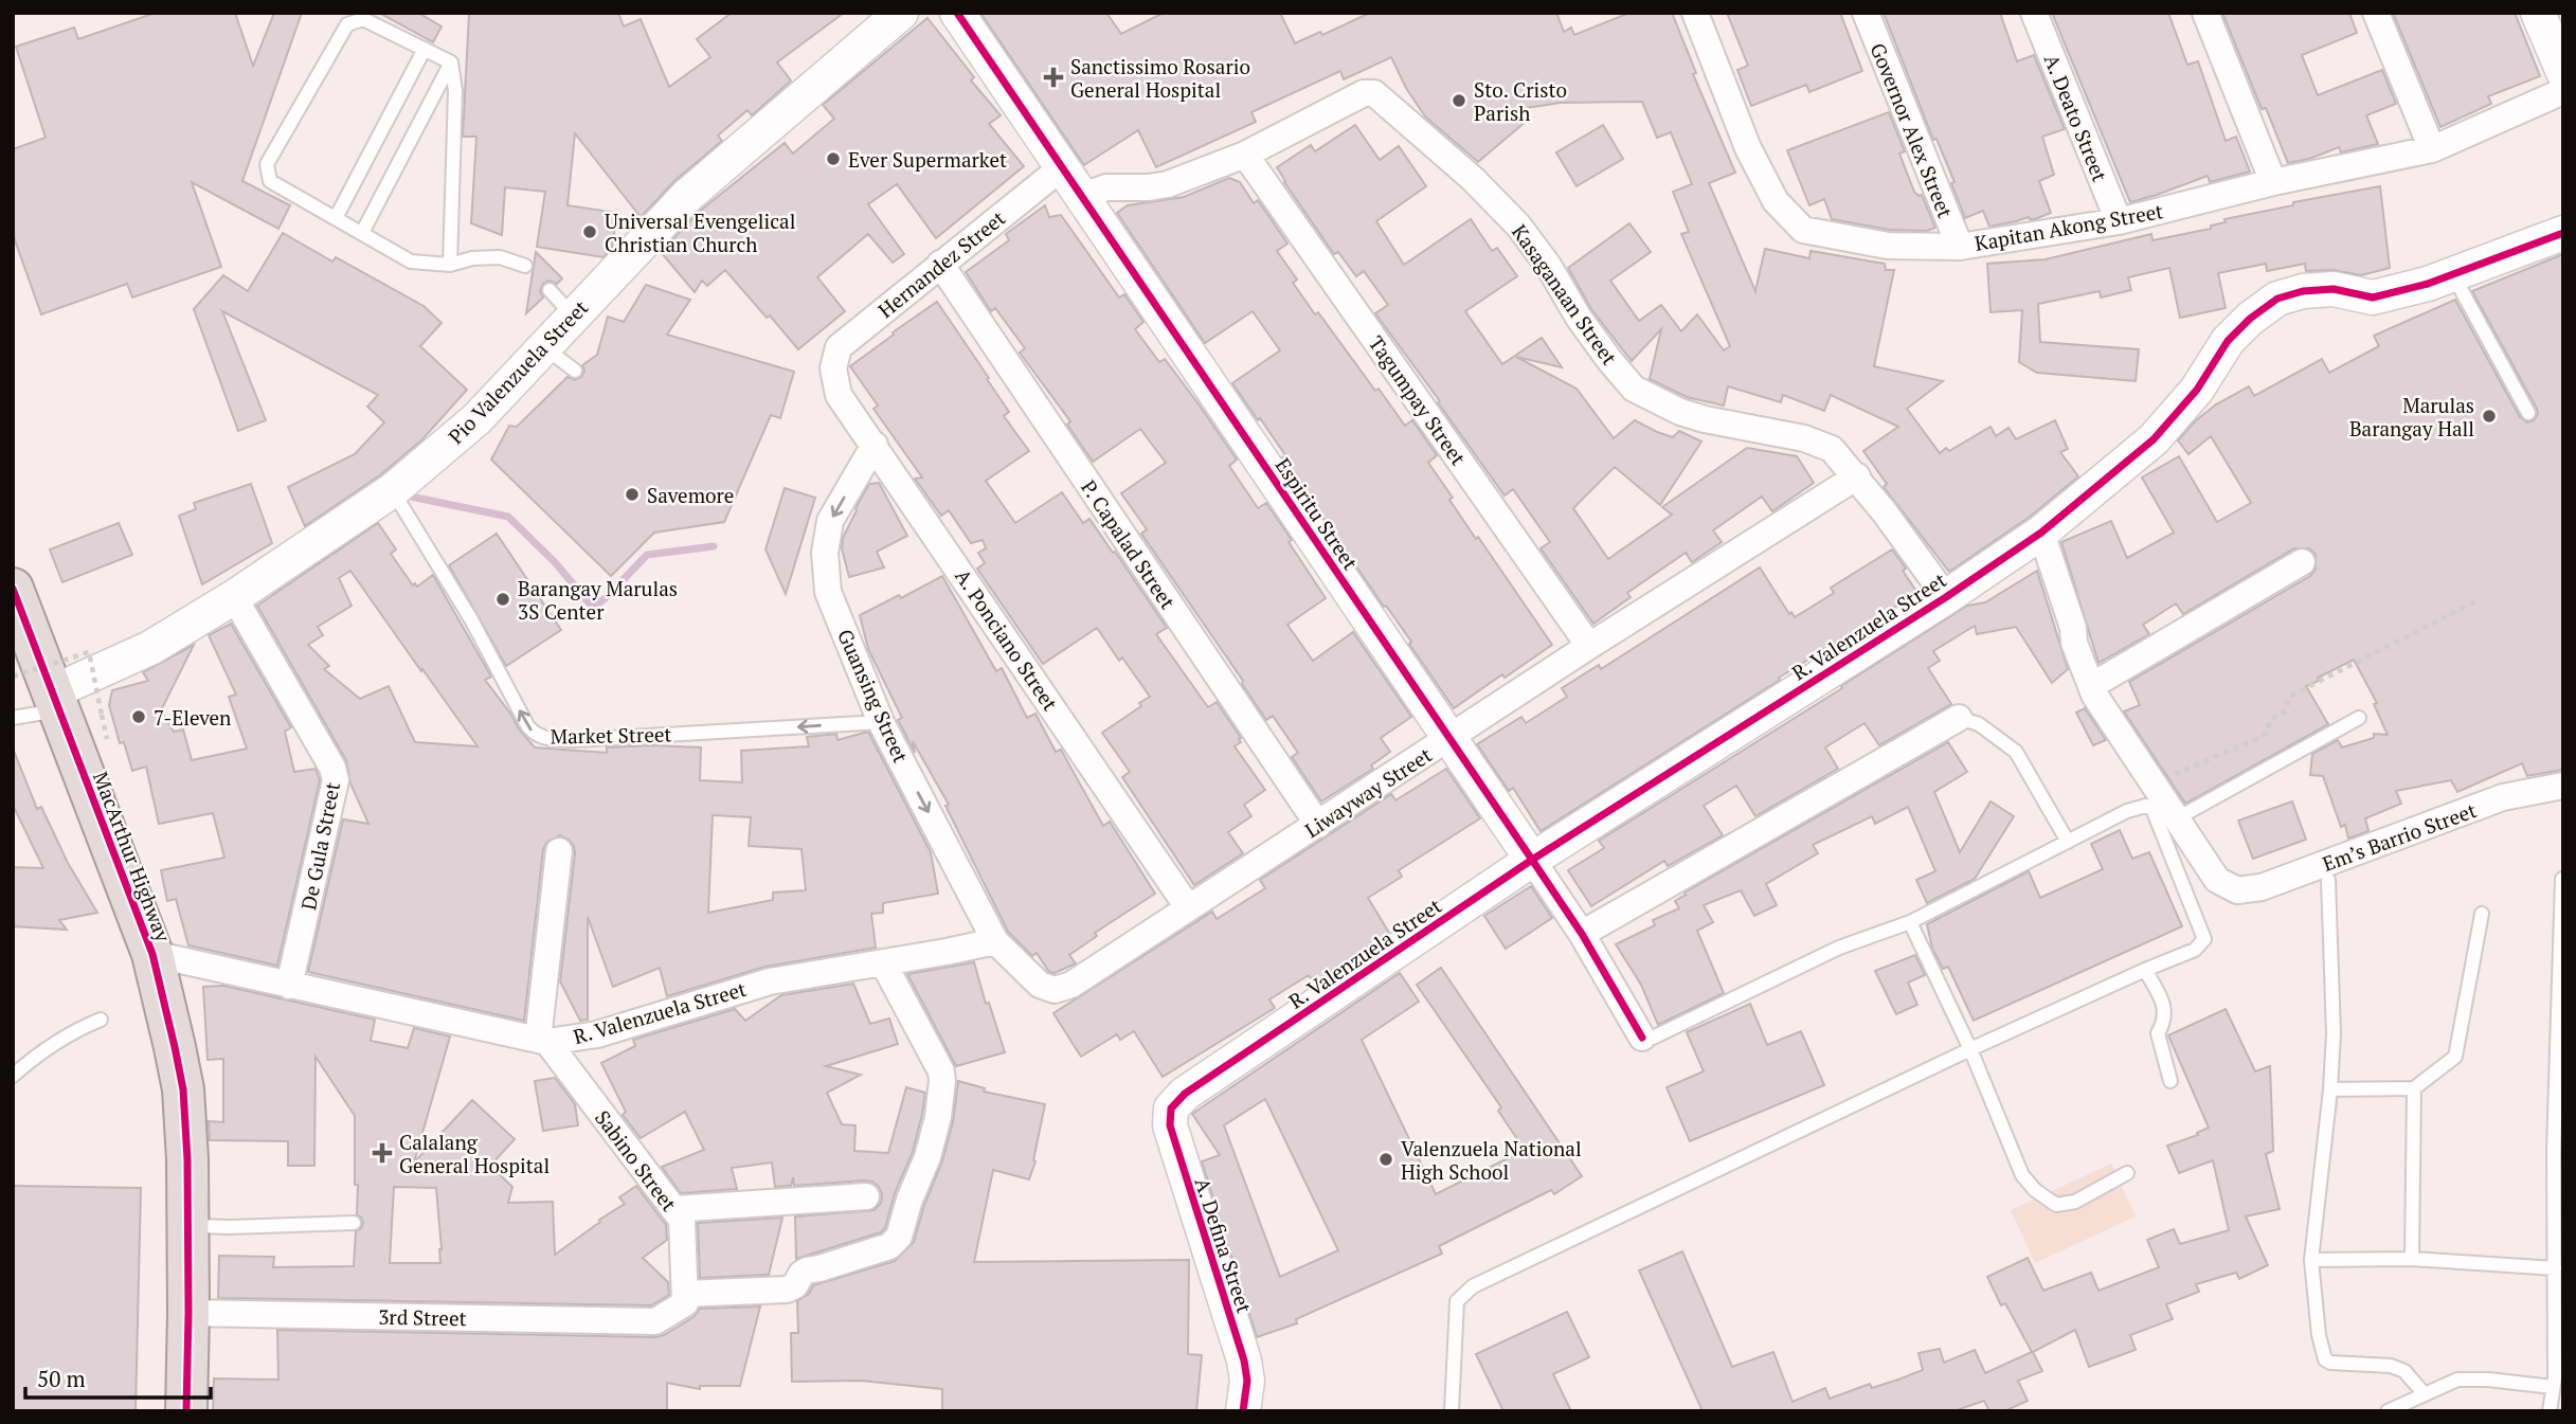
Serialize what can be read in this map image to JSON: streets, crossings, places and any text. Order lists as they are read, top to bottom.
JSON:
{
  "streets": {
    "highway": ["MacArthur Highway"],
    "street": [
      "A. Deato Street",
      "Governor Alex Street",
      "Kapitan Akong Street",
      "Hernandez Street",
      "Kasaganaan Street",
      "Pio Valenzuela Street",
      "Tagumpay Street",
      "Espiritu Street",
      "P. Capalad Street",
      "R. Valenzuela Street",
      "A. Ponciano Street",
      "Guansing Street",
      "Liwayway Street",
      "Em’s Barrio Street",
      "De Gula Street",
      "Sabino Street",
      "A. Defina Street",
      "3rd Street"
    ],
    "lane": ["Market Street"]
  },
  "crossings": [
    ["A. Deato Street", "Kapitan Akong Street"],
    ["Governor Alex Street", "Kapitan Akong Street"],
    ["Hernandez Street", "Espiritu Street"],
    ["Hernandez Street", "P. Capalad Street"],
    ["Hernandez Street", "A. Ponciano Street"],
    ["Kasaganaan Street", "Tagumpay Street"],
    ["Kasaganaan Street", "R. Valenzuela Street"],
    ["Kasaganaan Street", "Liwayway Street"],
    ["Pio Valenzuela Street", "Market Street"],
    ["Pio Valenzuela Street", "De Gula Street"],
    ["Pio Valenzuela Street", "MacArthur Highway"],
    ["Tagumpay Street", "Liwayway Street"],
    ["Espiritu Street", "R. Valenzuela Street"],
    ["Espiritu Street", "Liwayway Street"],
    ["P. Capalad Street", "Liwayway Street"],
    ["R. Valenzuela Street", "Guansing Street"],
    ["R. Valenzuela Street", "Liwayway Street"],
    ["R. Valenzuela Street", "De Gula Street"],
    ["R. Valenzuela Street", "MacArthur Highway"],
    ["R. Valenzuela Street", "Sabino Street"],
    ["R. Valenzuela Street", "A. Defina Street"],
    ["A. Ponciano Street", "Guansing Street"],
    ["A. Ponciano Street", "Liwayway Street"],
    ["Guansing Street", "Market Street"],
    ["Guansing Street", "Liwayway Street"],
    ["MacArthur Highway", "3rd Street"],
    ["Sabino Street", "3rd Street"]
  ],
  "one_way": ["Guansing Street", "Market Street"],
  "places": {
    "health": ["Sanctissimo Rosario General Hospital", "Calalang General Hospital"],
    "other": [
      "Sto. Cristo Parish",
      "Ever Supermarket",
      "Universal Evengelical Christian Church",
      "Marulas Barangay Hall",
      "Savemore",
      "Barangay Marulas 3S Center",
      "7-Eleven",
      "Valenzuela National High School"
    ]
  },
  "scale_bar": "50 m"
}
